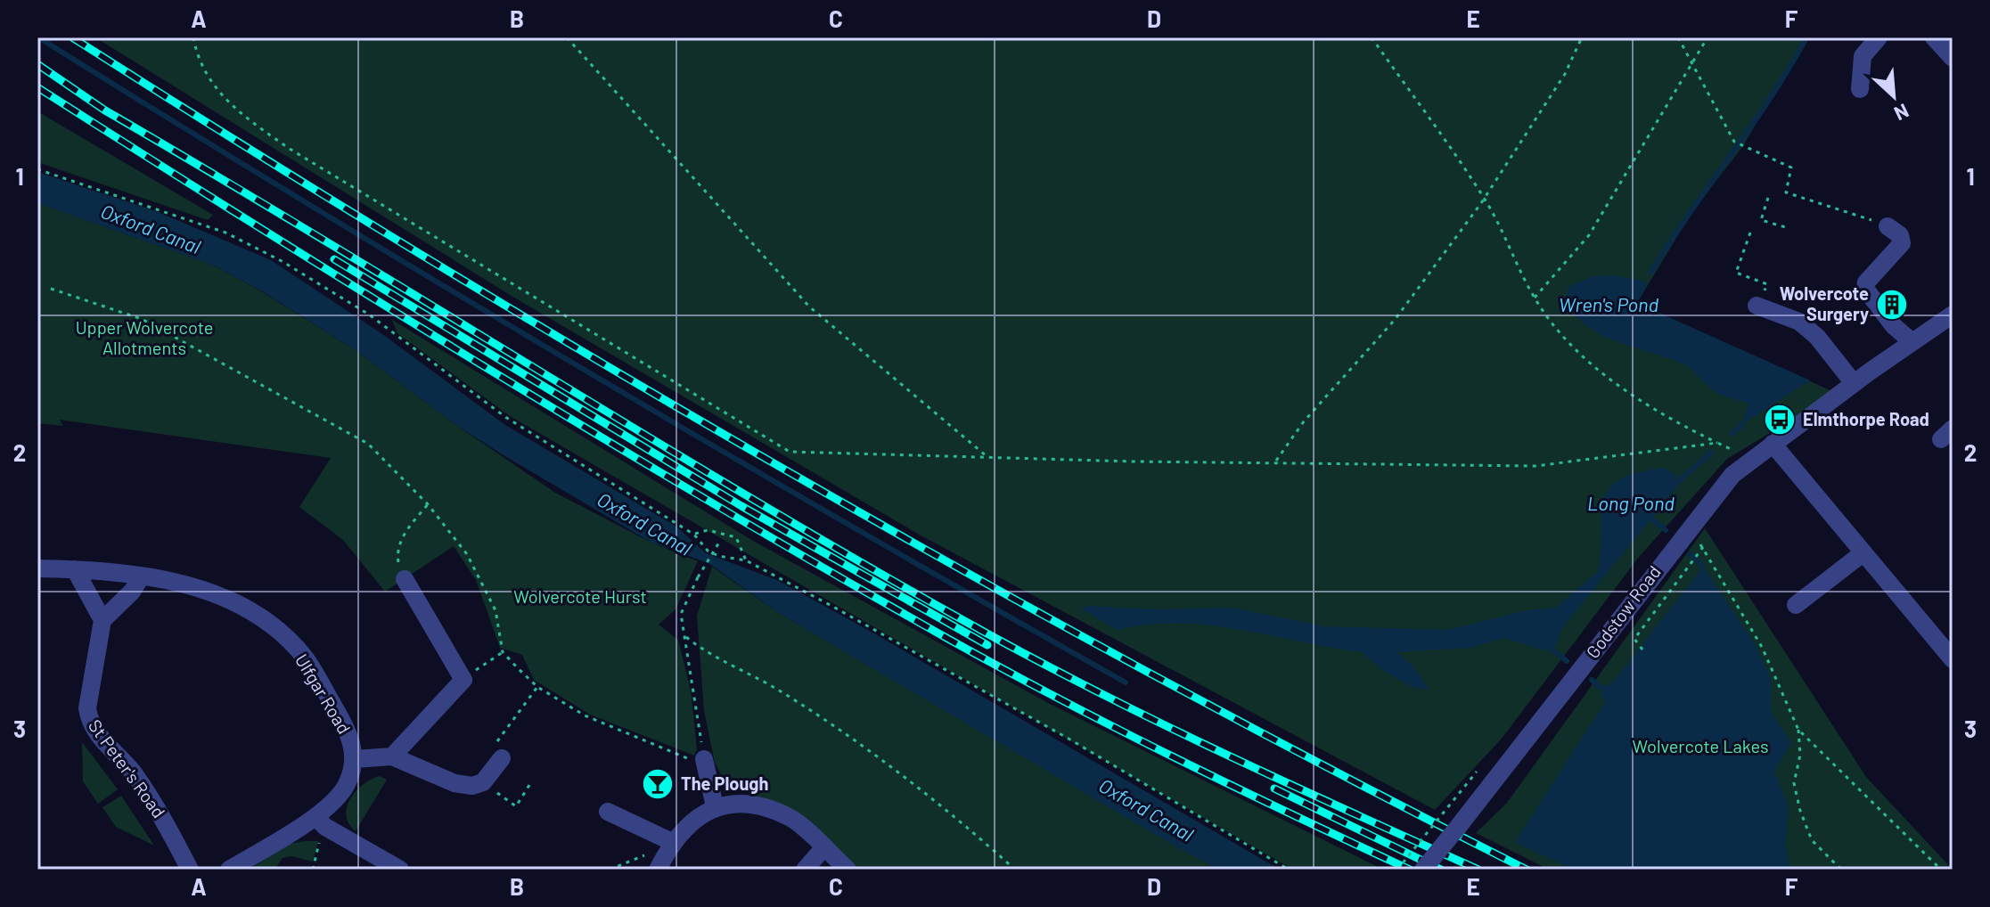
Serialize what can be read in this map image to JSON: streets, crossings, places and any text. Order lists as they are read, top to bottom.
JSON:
{
  "streets": {
    "street": ["Godstow Road", "Ulfgar Road", "St Peter's Road"]
  },
  "water": ["Oxford Canal", "Wren's Pond", "Long Pond"],
  "parks": ["Upper Wolvercote Allotments", "Wolvercote Hurst", "Wolvercote Lakes"],
  "places": {
    "building": ["Wolvercote Surgery"],
    "bus stop": ["Elmthorpe Road"],
    "bar": ["The Plough"]
  },
  "north": "bottom right",
  "grid": {
    "columns": [
      "A",
      "B",
      "C",
      "D",
      "E",
      "F"
    ],
    "rows": ["1", "2", "3"]
  }
}
